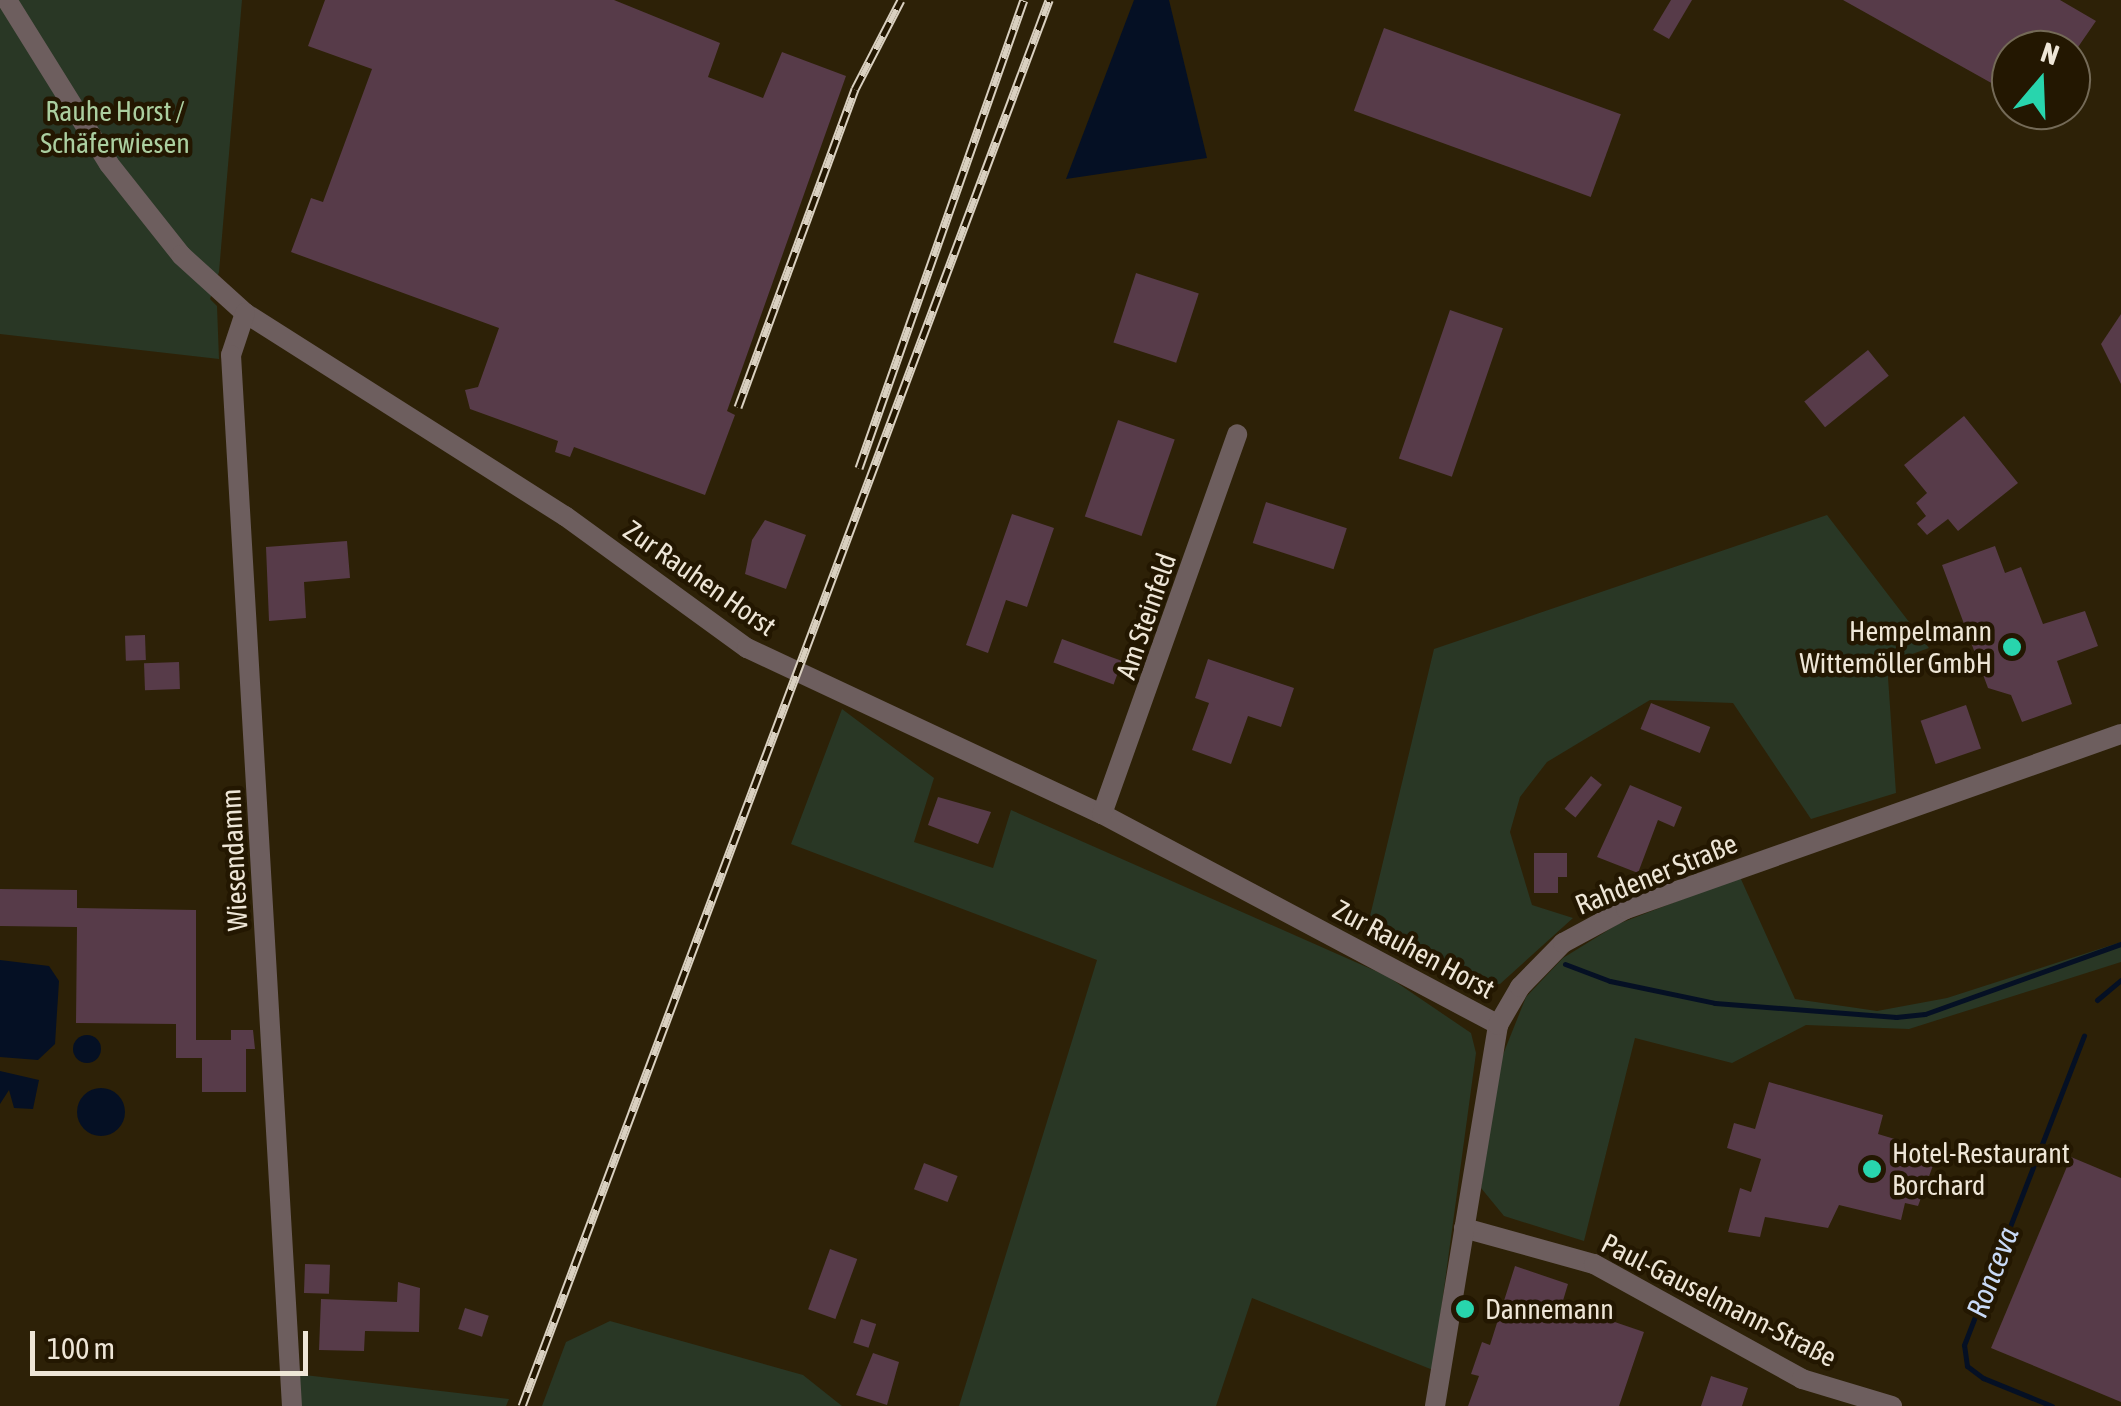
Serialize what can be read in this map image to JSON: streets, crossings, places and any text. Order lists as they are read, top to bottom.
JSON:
{
  "streets": {
    "street": [
      "Zur Rauhen Horst",
      "Am Steinfeld",
      "Wiesendamm",
      "Rahdener Straße",
      "Paul-Gauselmann-Straße"
    ]
  },
  "crossings": [
    ["Zur Rauhen Horst", "Am Steinfeld"],
    ["Zur Rauhen Horst", "Wiesendamm"],
    ["Zur Rauhen Horst", "Rahdener Straße"],
    ["Rahdener Straße", "Paul-Gauselmann-Straße"]
  ],
  "water": ["Ronceva"],
  "parks": ["Rauhe Horst / Schäferwiesen"],
  "places": ["Hempelmann Wittemöller GmbH", "Hotel-Restaurant Borchard", "Dannemann"],
  "scale_bar": "100 m",
  "north": "top"
}
